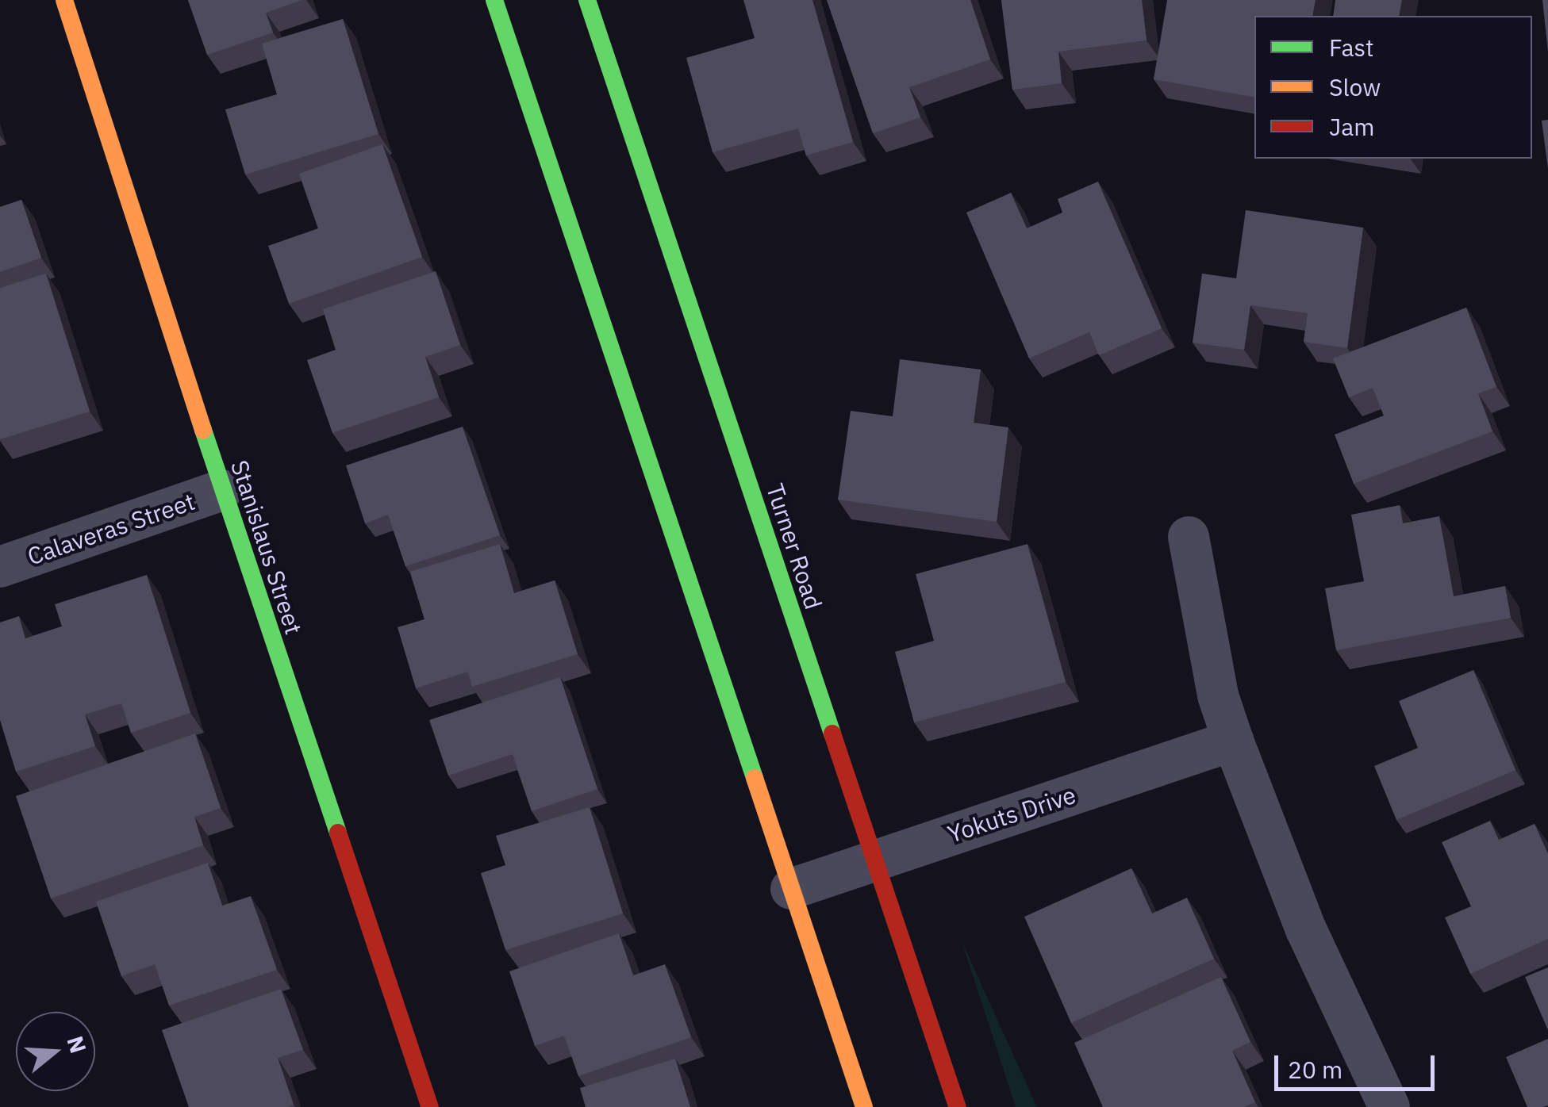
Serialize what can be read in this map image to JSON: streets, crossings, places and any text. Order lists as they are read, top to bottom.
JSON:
{
  "streets": {
    "main road": ["Turner Road", "Stanislaus Street"],
    "street": ["Calaveras Street", "Yokuts Drive"]
  },
  "crossings": [
    ["Calaveras Street", "Stanislaus Street"],
    ["Turner Road", "Yokuts Drive"]
  ],
  "legend": ["Fast", "Slow", "Jam"],
  "scale_bar": "20 m",
  "north": "right"
}
